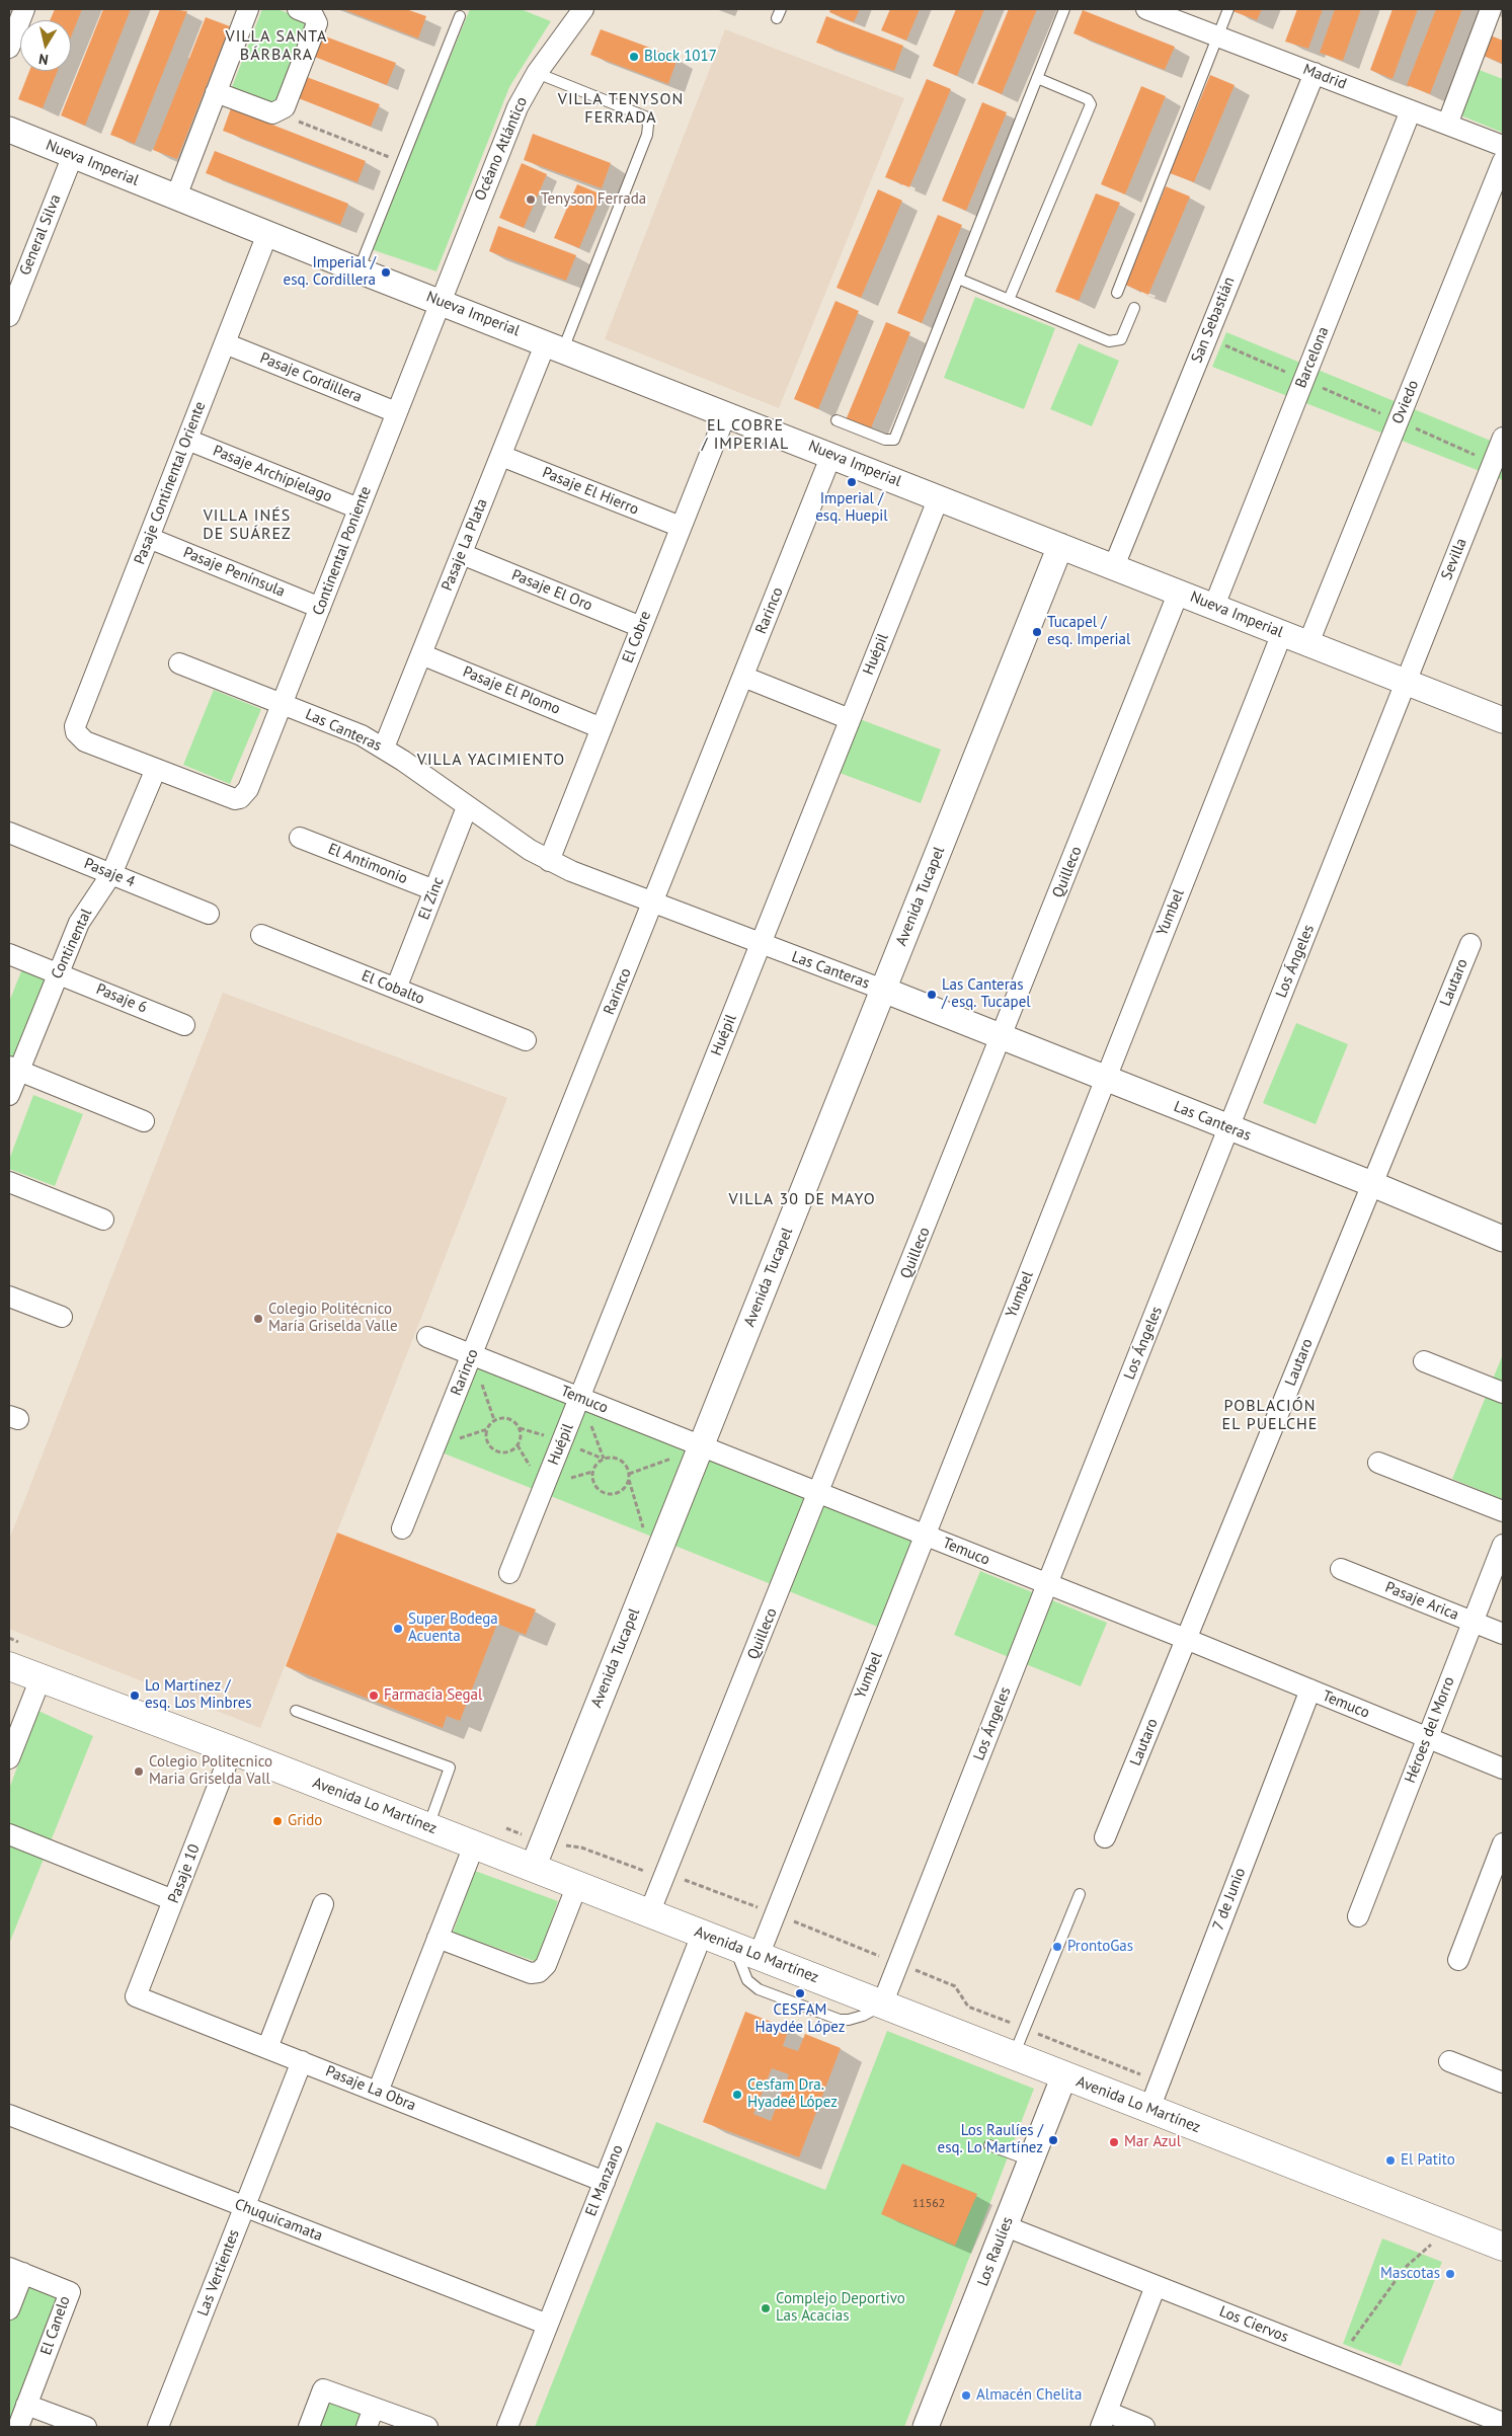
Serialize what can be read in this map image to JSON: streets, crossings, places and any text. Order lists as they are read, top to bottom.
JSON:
{
  "streets": {
    "main road": ["Avenida Lo Martínez"],
    "street": [
      "Madrid",
      "Océano Atlántico",
      "Nueva Imperial",
      "General Silva",
      "San Sebastián",
      "Barcelona",
      "Pasaje Cordillera",
      "Oviedo",
      "Pasaje Archipíelago",
      "Pasaje Continental Oriente",
      "Pasaje El Hierro",
      "Pasaje La Plata",
      "Continental Poniente",
      "Sevilla",
      "Pasaje Península",
      "Pasaje El Oro",
      "Rarinco",
      "El Cobre",
      "Huépil",
      "Pasaje El Plomo",
      "Las Canteras",
      "El Antimonio",
      "Quilleco",
      "Pasaje 4",
      "Avenida Tucapel",
      "El Zinc",
      "Yumbel",
      "Continental",
      "Los Ángeles",
      "Lautaro",
      "El Cobalto",
      "Pasaje 6",
      "Temuco",
      "Pasaje Arica",
      "Héroes del Morro",
      "Pasaje 10",
      "7 de Junio",
      "Pasaje La Obra",
      "El Manzano",
      "Chuquicamata",
      "Los Raulíes",
      "Las Vertientes",
      "Los Ciervos",
      "El Canelo"
    ]
  },
  "crossings": [
    ["Madrid", "San Sebastián"],
    ["Madrid", "Barcelona"],
    ["Océano Atlántico", "Nueva Imperial"],
    ["Océano Atlántico", "Continental Poniente"],
    ["Nueva Imperial", "General Silva"],
    ["Nueva Imperial", "San Sebastián"],
    ["Nueva Imperial", "Barcelona"],
    ["Nueva Imperial", "Oviedo"],
    ["Nueva Imperial", "Pasaje Continental Oriente"],
    ["Nueva Imperial", "Pasaje La Plata"],
    ["Nueva Imperial", "Continental Poniente"],
    ["Nueva Imperial", "Sevilla"],
    ["Nueva Imperial", "Rarinco"],
    ["Nueva Imperial", "El Cobre"],
    ["Nueva Imperial", "Huépil"],
    ["Nueva Imperial", "Quilleco"],
    ["Nueva Imperial", "Avenida Tucapel"],
    ["Nueva Imperial", "Yumbel"],
    ["Nueva Imperial", "Los Ángeles"],
    ["Pasaje Cordillera", "Pasaje Continental Oriente"],
    ["Pasaje Cordillera", "Continental Poniente"],
    ["Pasaje Archipíelago", "Pasaje Continental Oriente"],
    ["Pasaje Archipíelago", "Continental Poniente"],
    ["Pasaje Continental Oriente", "Continental Poniente"],
    ["Pasaje Continental Oriente", "Pasaje Península"],
    ["Pasaje Continental Oriente", "Continental"],
    ["Pasaje El Hierro", "Pasaje La Plata"],
    ["Pasaje El Hierro", "El Cobre"],
    ["Pasaje La Plata", "Pasaje El Oro"],
    ["Pasaje La Plata", "Pasaje El Plomo"],
    ["Pasaje La Plata", "Las Canteras"],
    ["Continental Poniente", "Pasaje Península"],
    ["Continental Poniente", "Las Canteras"],
    ["Continental Poniente", "Continental"],
    ["Sevilla", "Los Ángeles"],
    ["Pasaje El Oro", "El Cobre"],
    ["Rarinco", "Las Canteras"],
    ["Rarinco", "Temuco"],
    ["El Cobre", "Pasaje El Plomo"],
    ["El Cobre", "Las Canteras"],
    ["Huépil", "Las Canteras"],
    ["Huépil", "Temuco"],
    ["Las Canteras", "Quilleco"],
    ["Las Canteras", "Avenida Tucapel"],
    ["Las Canteras", "El Zinc"],
    ["Las Canteras", "Yumbel"],
    ["Las Canteras", "Los Ángeles"],
    ["Las Canteras", "Lautaro"],
    ["El Antimonio", "El Zinc"],
    ["Quilleco", "Temuco"],
    ["Quilleco", "Avenida Lo Martínez"],
    ["Pasaje 4", "Continental"],
    ["Avenida Tucapel", "Temuco"],
    ["Avenida Tucapel", "Avenida Lo Martínez"],
    ["El Zinc", "El Cobalto"],
    ["Yumbel", "Temuco"],
    ["Yumbel", "Avenida Lo Martínez"],
    ["Continental", "Pasaje 6"],
    ["Los Ángeles", "Temuco"],
    ["Los Ángeles", "Avenida Lo Martínez"],
    ["Lautaro", "Temuco"],
    ["Temuco", "Héroes del Morro"],
    ["Temuco", "7 de Junio"],
    ["Pasaje Arica", "Héroes del Morro"],
    ["Avenida Lo Martínez", "Pasaje 10"],
    ["Avenida Lo Martínez", "7 de Junio"],
    ["Avenida Lo Martínez", "El Manzano"],
    ["Avenida Lo Martínez", "Los Raulíes"],
    ["Pasaje 10", "Pasaje La Obra"],
    ["Pasaje La Obra", "El Manzano"],
    ["Pasaje La Obra", "Las Vertientes"],
    ["El Manzano", "Chuquicamata"],
    ["Chuquicamata", "Las Vertientes"],
    ["Los Raulíes", "Los Ciervos"]
  ],
  "districts": [
    "VILLA SANTA BÁRBARA",
    "VILLA TENYSON FERRADA",
    "EL COBRE / IMPERIAL",
    "VILLA INÉS DE SUÁREZ",
    "VILLA YACIMIENTO",
    "VILLA 30 DE MAYO",
    "POBLACIÓN EL PUELCHE"
  ],
  "places": [
    "Block 1017",
    "Tenyson Ferrada",
    "Imperial / esq. Cordillera",
    "Imperial / esq. Huepil",
    "Tucapel / esq. Imperial",
    "Las Canteras / esq. Tucapel",
    "Colegio Politécnico María Griselda Valle",
    "Super Bodega Acuenta",
    "Lo Martínez / esq. Los Minbres",
    "Farmacia Segal",
    "Colegio Politecnico Maria Griselda Vall",
    "Grido",
    "ProntoGas",
    "CESFAM Haydée López",
    "Cesfam Dra. Hyadeé López",
    "Los Raulíes / esq. Lo Martínez",
    "Mar Azul",
    "El Patito",
    "Mascotas",
    "Complejo Deportivo Las Acacias",
    "Almacén Chelita"
  ],
  "house_numbers": ["11562"],
  "north": "bottom"
}
